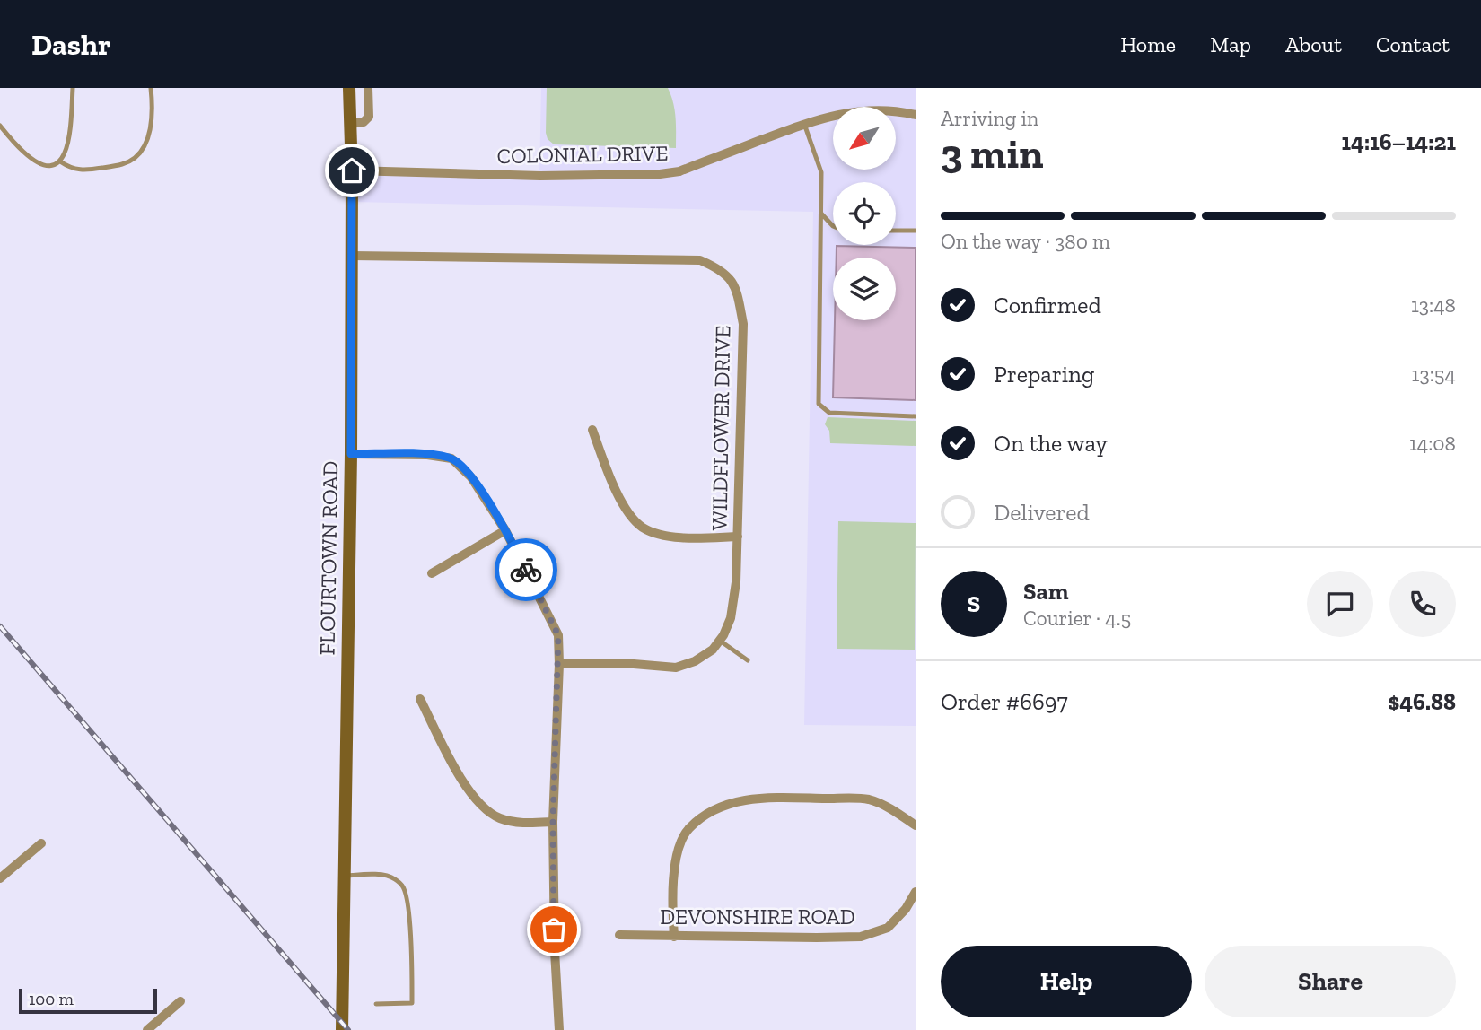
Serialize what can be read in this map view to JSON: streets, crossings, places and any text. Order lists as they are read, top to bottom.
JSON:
{
  "streets": {
    "main road": ["FLOURTOWN ROAD"],
    "street": ["COLONIAL DRIVE", "WILDFLOWER DRIVE", "DEVONSHIRE ROAD"]
  },
  "crossings": [
    ["COLONIAL DRIVE", "FLOURTOWN ROAD"],
    ["WILDFLOWER DRIVE", "FLOURTOWN ROAD"]
  ],
  "scale_bar": "100 m",
  "north": "bottom left",
  "page": {
    "header": "Dashr",
    "nav": [
      "Home",
      "Map",
      "About",
      "Contact"
    ],
    "heading": ["3 min", "Arriving in", "14:16–14:21"],
    "panel": [
      "Sam",
      "Courier · 4.5",
      "Order #6697",
      "$46.88"
    ],
    "bar": "On the way · 380 m",
    "list": [
      ["Confirmed", "13:48"],
      ["Preparing", "13:54"],
      ["On the way", "14:08"],
      "Delivered"
    ],
    "round": "S",
    "buttons": ["Help", "Share"],
    "scale": "100 m"
  }
}
